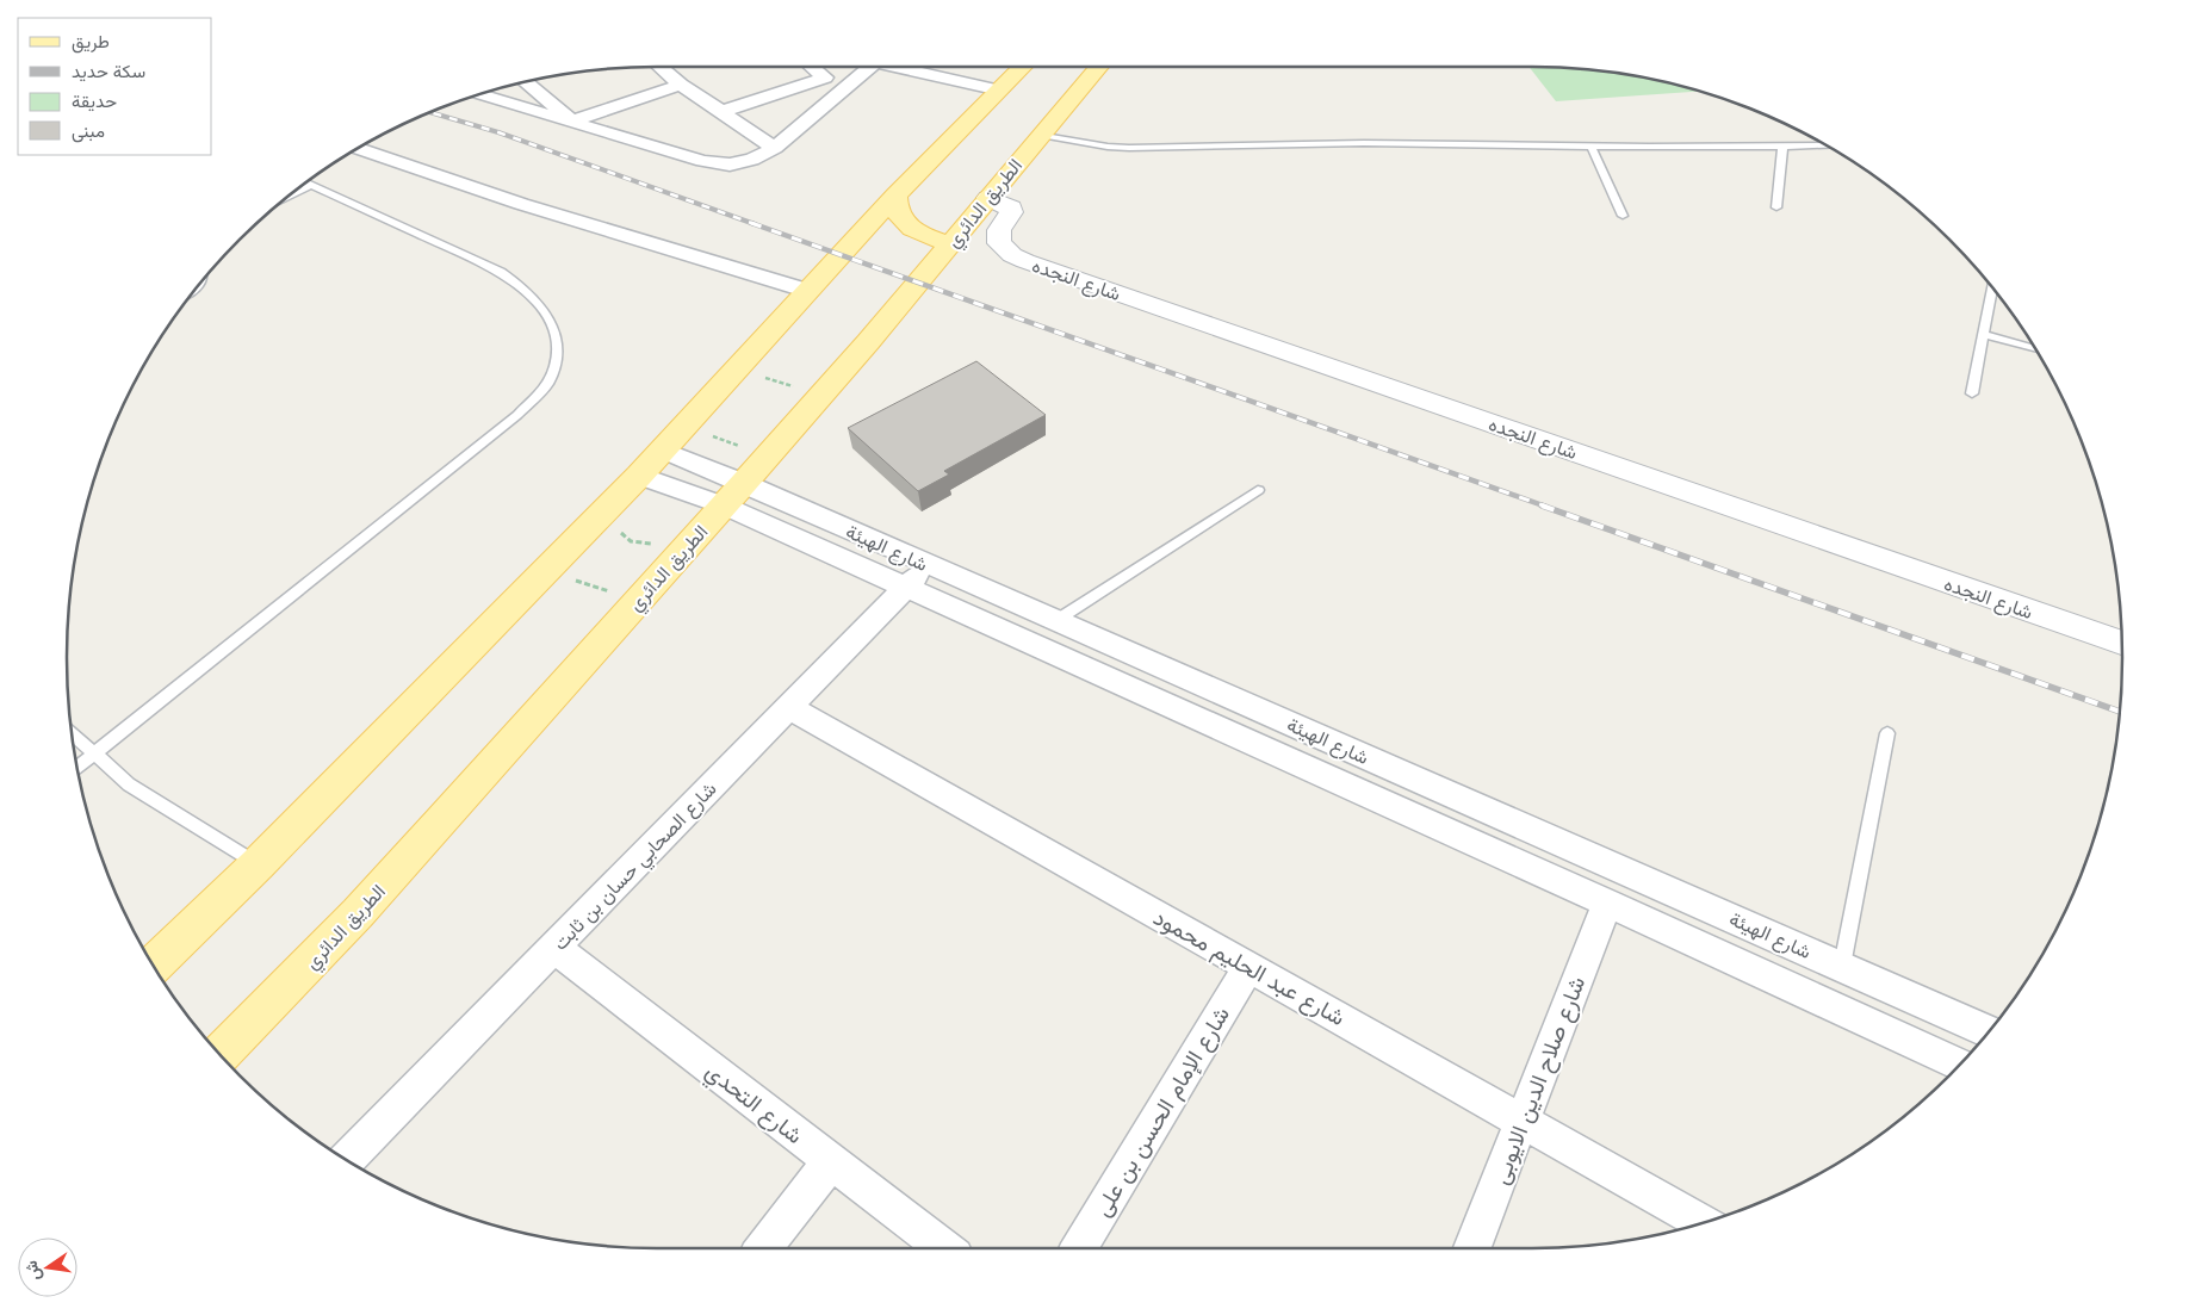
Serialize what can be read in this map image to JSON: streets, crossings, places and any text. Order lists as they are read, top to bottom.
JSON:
{
  "streets": {
    "main road": ["الطريق الدائري"],
    "street": [
      "شارع النجده",
      "شارع الهيئة",
      "شارع الصحابي حسان بن ثابت",
      "شارع عبد الحليم محمود",
      "شارع صلاح الدين الايوبى",
      "شارع التحدي",
      "شارع الإمام الحسن بن على"
    ]
  },
  "crossings": [
    ["الطريق الدائري", "شارع النجده"],
    ["الطريق الدائري", "شارع الهيئة"],
    ["شارع الهيئة", "شارع الصحابي حسان بن ثابت"],
    ["شارع الهيئة", "شارع صلاح الدين الايوبى"],
    ["شارع الصحابي حسان بن ثابت", "شارع عبد الحليم محمود"],
    ["شارع الصحابي حسان بن ثابت", "شارع التحدي"],
    ["شارع عبد الحليم محمود", "شارع صلاح الدين الايوبى"],
    ["شارع عبد الحليم محمود", "شارع الإمام الحسن بن على"]
  ],
  "legend": [
    "طريق",
    "سكة حديد",
    "حديقة",
    "مبنى"
  ],
  "north": "left"
}
